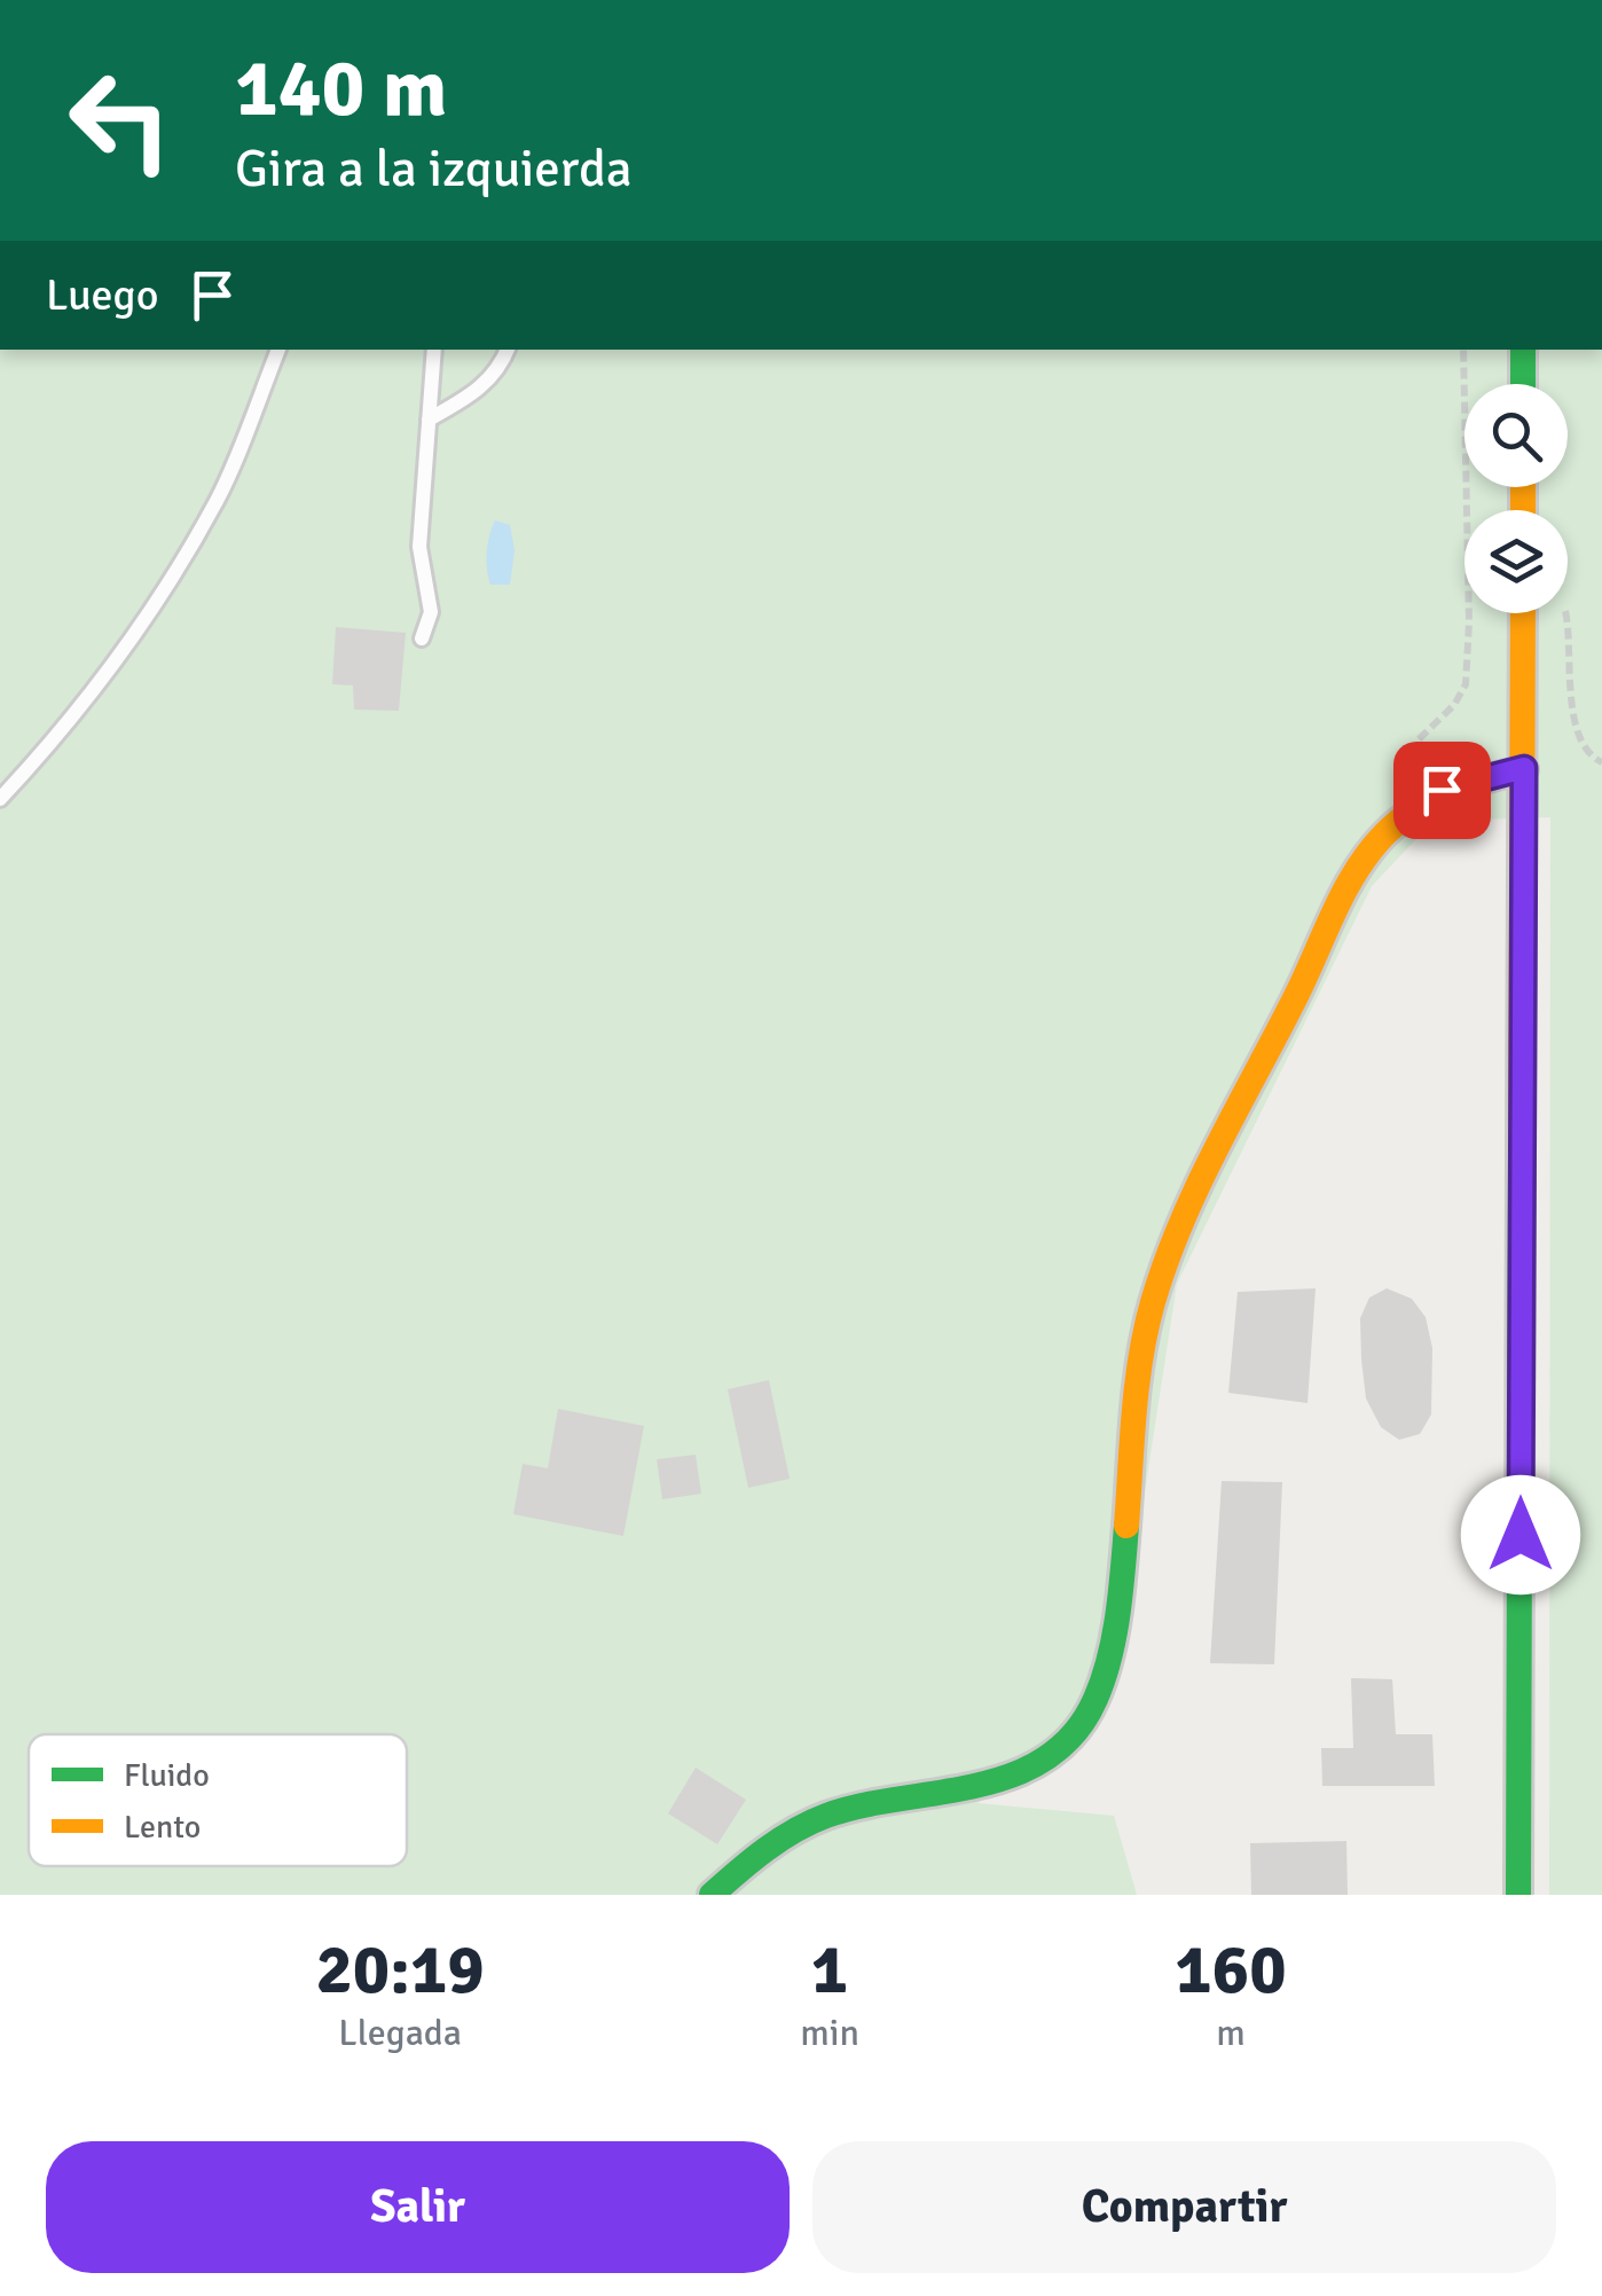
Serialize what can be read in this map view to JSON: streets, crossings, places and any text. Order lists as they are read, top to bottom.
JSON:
{
  "legend": ["Fluido", "Lento"],
  "page": {
    "turn": ["140 m", "Gira a la izquierda"],
    "then": "Luego",
    "eta": [
      "20:19",
      "Llegada",
      "1",
      "min",
      "160",
      "m"
    ],
    "buttons": ["Salir", "Compartir"]
  }
}
